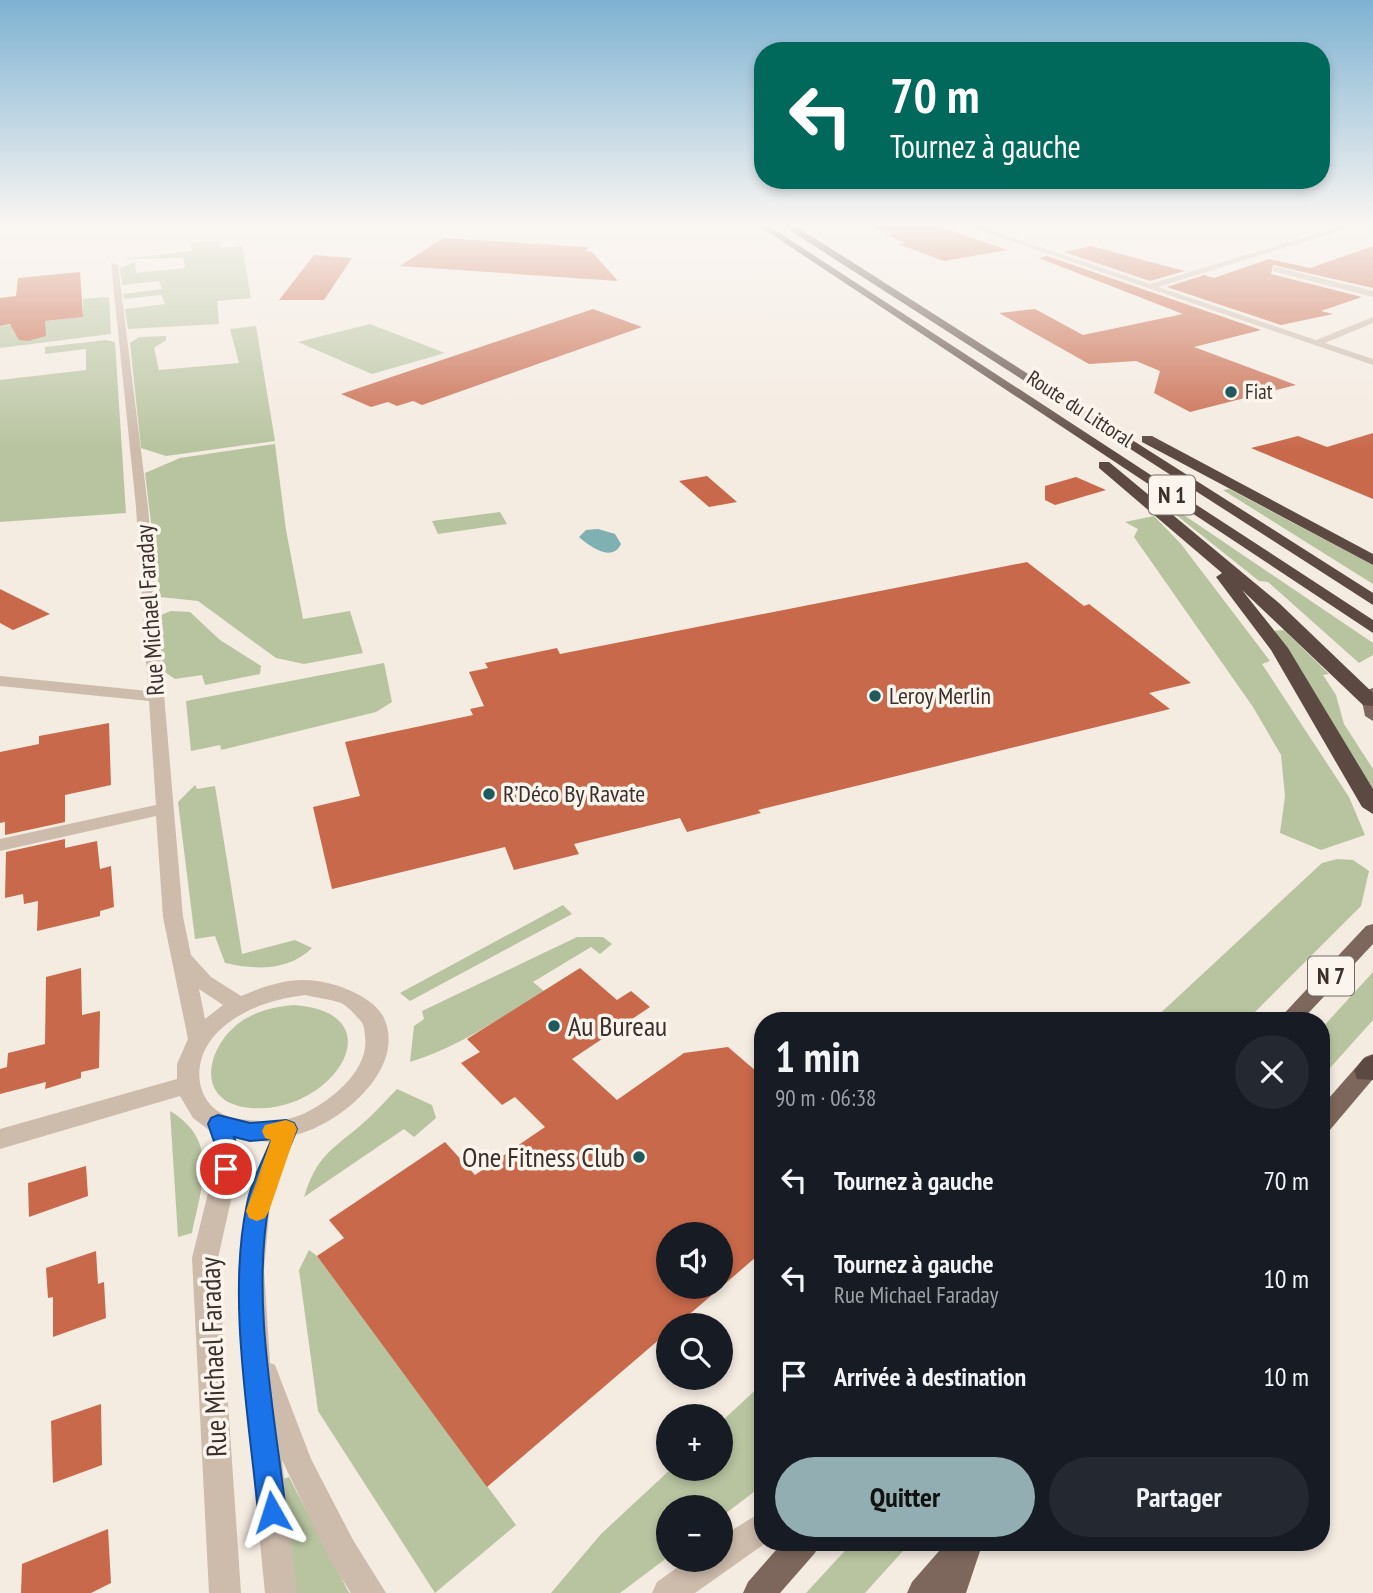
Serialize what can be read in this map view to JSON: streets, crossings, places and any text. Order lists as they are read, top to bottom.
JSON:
{
  "streets": {
    "highway": ["Route du Littoral", "N 1"],
    "main road": ["N 7"],
    "street": ["Rue Michael Faraday"]
  },
  "places": [
    "Fiat",
    "Leroy Merlin",
    "R’Déco By Ravate",
    "Au Bureau",
    "One Fitness Club"
  ],
  "page": {
    "turn": ["70 m", "Tournez à gauche"],
    "heading": ["1 min", "90 m · 06:38"],
    "list": [
      {
        "name": "Tournez à gauche",
        "value": "70 m"
      },
      {
        "name": "Tournez à gauche",
        "note": "Rue Michael Faraday",
        "value": "10 m"
      },
      {
        "name": "Arrivée à destination",
        "value": "10 m"
      }
    ],
    "map_buttons": ["+", "−"],
    "buttons": ["Quitter", "Partager"]
  }
}
